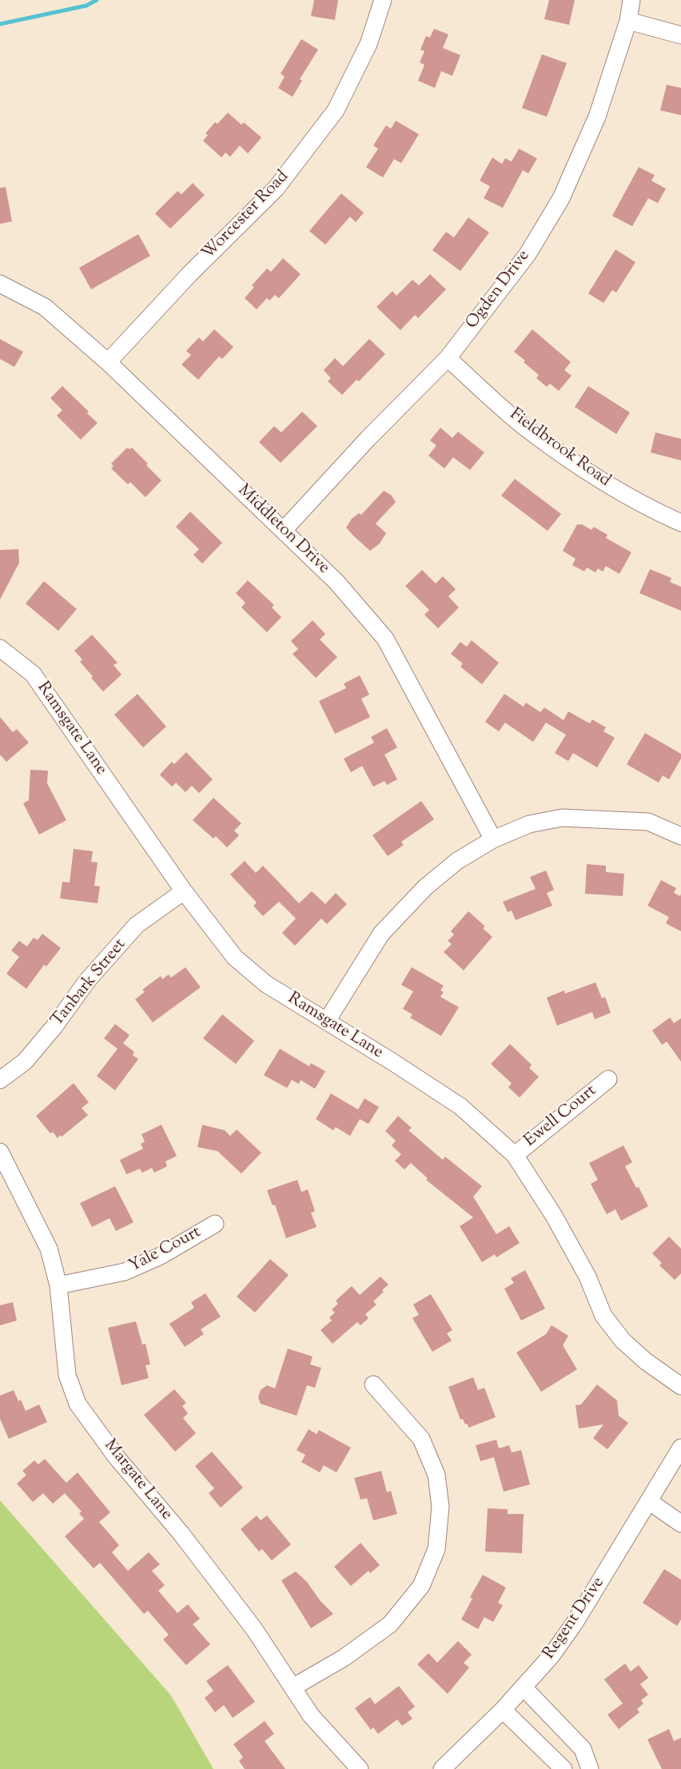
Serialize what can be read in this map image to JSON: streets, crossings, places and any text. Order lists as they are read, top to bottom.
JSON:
{
  "streets": {
    "street": [
      "Worcester Road",
      "Ogden Drive",
      "Fieldbrook Road",
      "Middleton Drive",
      "Ramsgate Lane",
      "Tanbark Street",
      "Ewell Court",
      "Yale Court",
      "Margate Lane",
      "Regent Drive"
    ]
  },
  "crossings": [
    ["Worcester Road", "Middleton Drive"],
    ["Ogden Drive", "Fieldbrook Road"],
    ["Ogden Drive", "Middleton Drive"],
    ["Ramsgate Lane", "Tanbark Street"],
    ["Ramsgate Lane", "Ewell Court"],
    ["Yale Court", "Margate Lane"]
  ]
}
